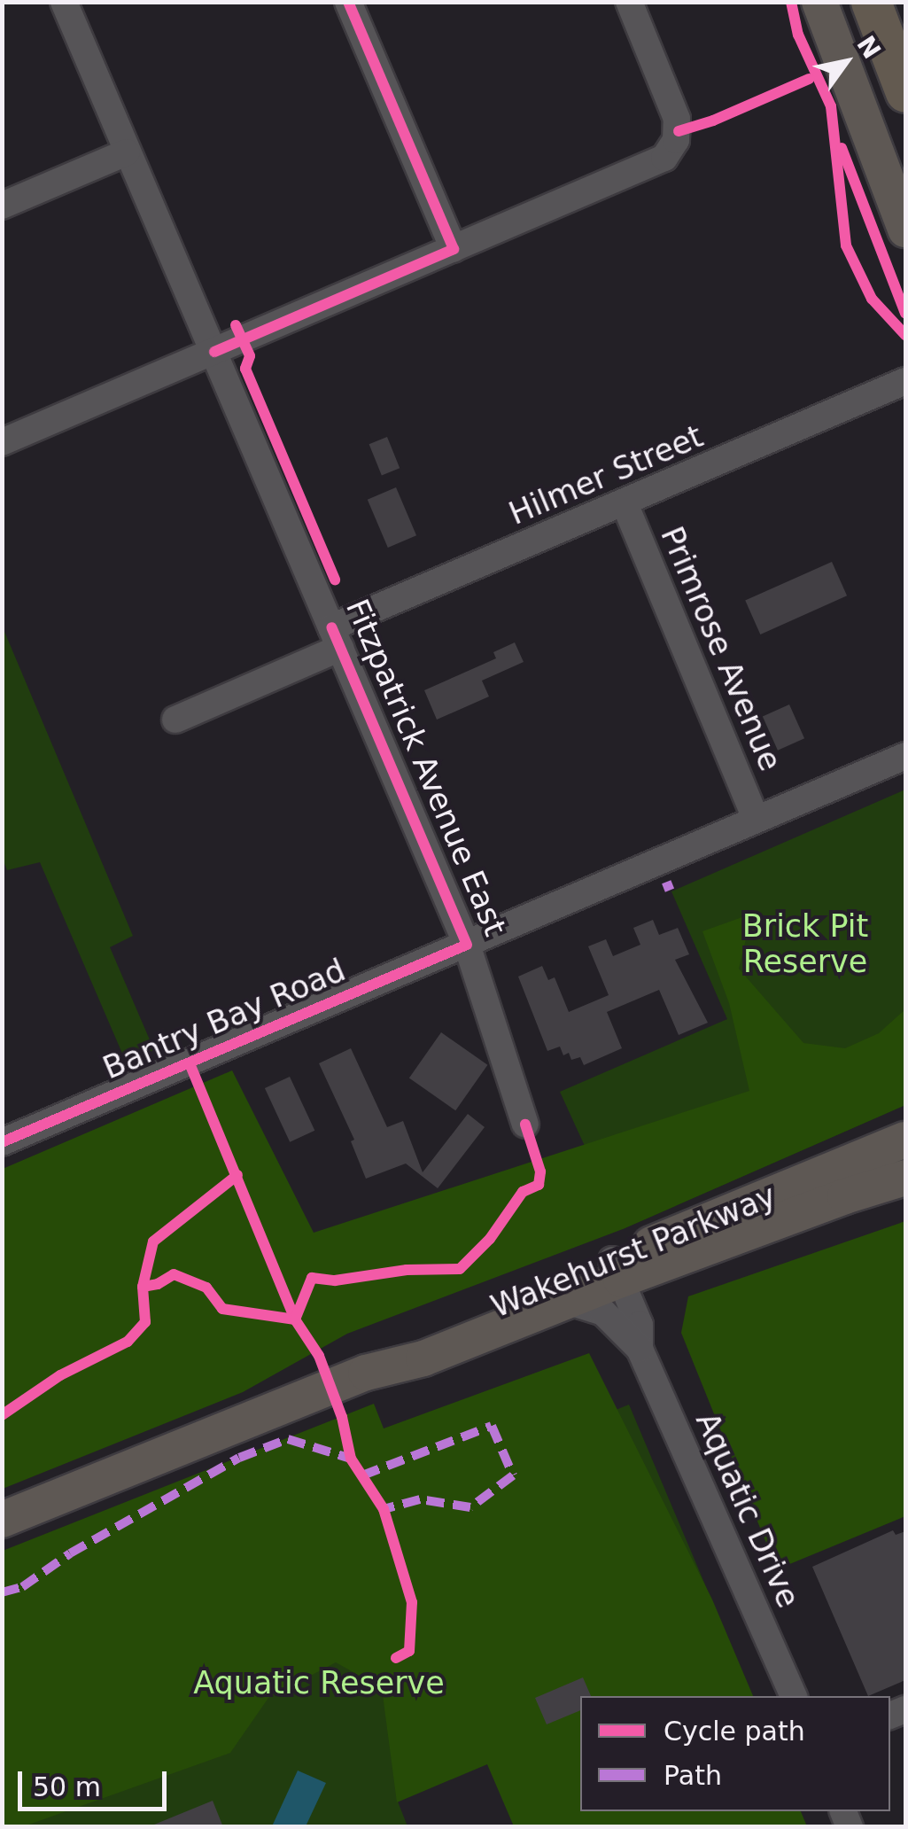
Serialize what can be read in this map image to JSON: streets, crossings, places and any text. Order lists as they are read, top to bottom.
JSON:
{
  "streets": {
    "main road": ["Wakehurst Parkway"],
    "street": [
      "Hilmer Street",
      "Primrose Avenue",
      "Fitzpatrick Avenue East",
      "Bantry Bay Road",
      "Aquatic Drive"
    ]
  },
  "crossings": [
    ["Hilmer Street", "Primrose Avenue"],
    ["Hilmer Street", "Fitzpatrick Avenue East"],
    ["Primrose Avenue", "Bantry Bay Road"],
    ["Fitzpatrick Avenue East", "Bantry Bay Road"],
    ["Wakehurst Parkway", "Aquatic Drive"]
  ],
  "parks": ["Brick Pit Reserve", "Aquatic Reserve"],
  "legend": ["Cycle path", "Path"],
  "scale_bar": "50 m",
  "north": "top right"
}
